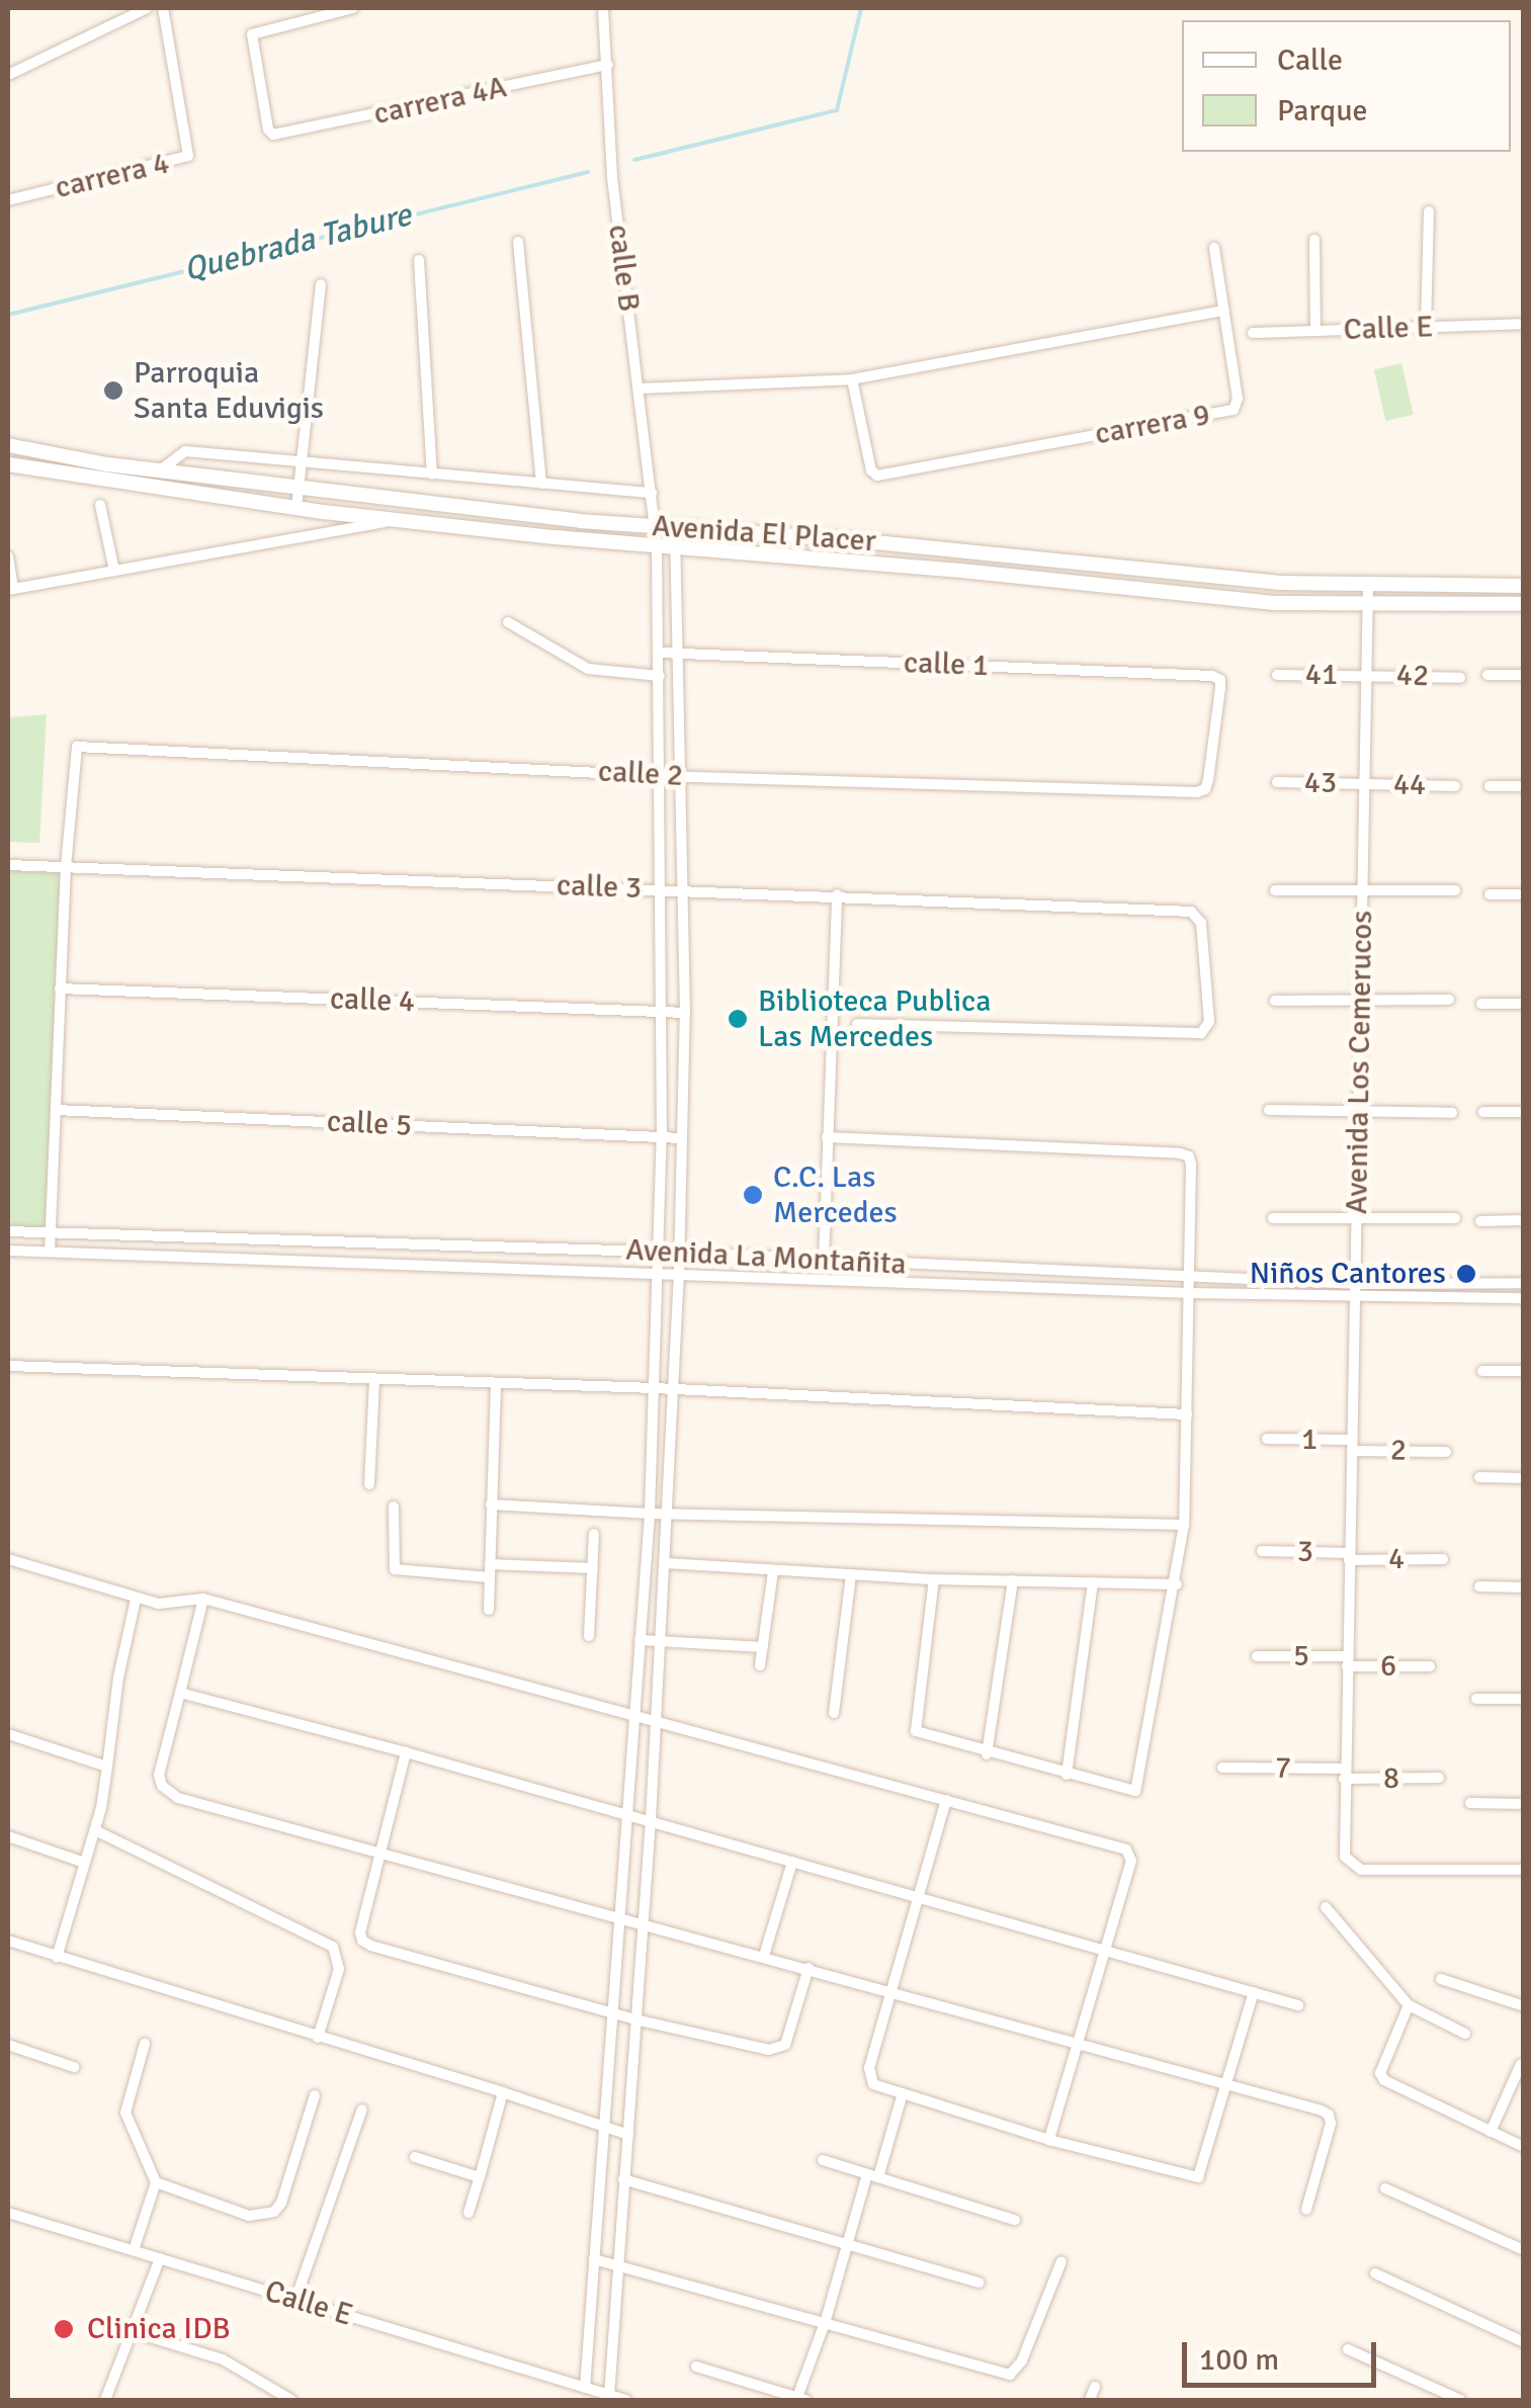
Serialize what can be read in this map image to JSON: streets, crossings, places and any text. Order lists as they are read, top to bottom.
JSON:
{
  "streets": {
    "street": [
      "carrera 4A",
      "carrera 4",
      "calle B",
      "Calle E",
      "carrera 9",
      "Avenida El Placer",
      "calle 1",
      "41",
      "42",
      "calle 2",
      "43",
      "44",
      "calle 3",
      "calle 4",
      "Avenida Los Cemerucos",
      "calle 5",
      "Avenida La Montañita",
      "1",
      "2",
      "3",
      "4",
      "5",
      "6",
      "7",
      "8"
    ]
  },
  "crossings": [
    ["carrera 4A", "calle B"],
    ["calle B", "Calle E"],
    ["calle B", "Avenida El Placer"],
    ["calle B", "calle 1"],
    ["calle B", "calle 2"],
    ["calle B", "calle 3"],
    ["calle B", "calle 4"],
    ["calle B", "calle 5"],
    ["calle B", "Avenida La Montañita"],
    ["Avenida El Placer", "Avenida Los Cemerucos"],
    ["calle 1", "calle 2"],
    ["41", "42"],
    ["41", "Avenida Los Cemerucos"],
    ["42", "Avenida Los Cemerucos"],
    ["calle 2", "calle 3"],
    ["43", "44"],
    ["43", "Avenida Los Cemerucos"],
    ["44", "Avenida Los Cemerucos"],
    ["Avenida Los Cemerucos", "Avenida La Montañita"],
    ["Avenida Los Cemerucos", "1"],
    ["Avenida Los Cemerucos", "2"],
    ["Avenida Los Cemerucos", "3"],
    ["Avenida Los Cemerucos", "4"],
    ["Avenida Los Cemerucos", "5"],
    ["Avenida Los Cemerucos", "6"],
    ["Avenida Los Cemerucos", "7"],
    ["Avenida Los Cemerucos", "8"],
    ["1", "2"],
    ["3", "4"],
    ["5", "6"],
    ["7", "8"]
  ],
  "water": ["Quebrada Tabure"],
  "places": [
    "Parroquia Santa Eduvigis",
    "Biblioteca Publica Las Mercedes",
    "C.C. Las Mercedes",
    "Niños Cantores",
    "Clinica IDB"
  ],
  "legend": ["Calle", "Parque"],
  "scale_bar": "100 m"
}
